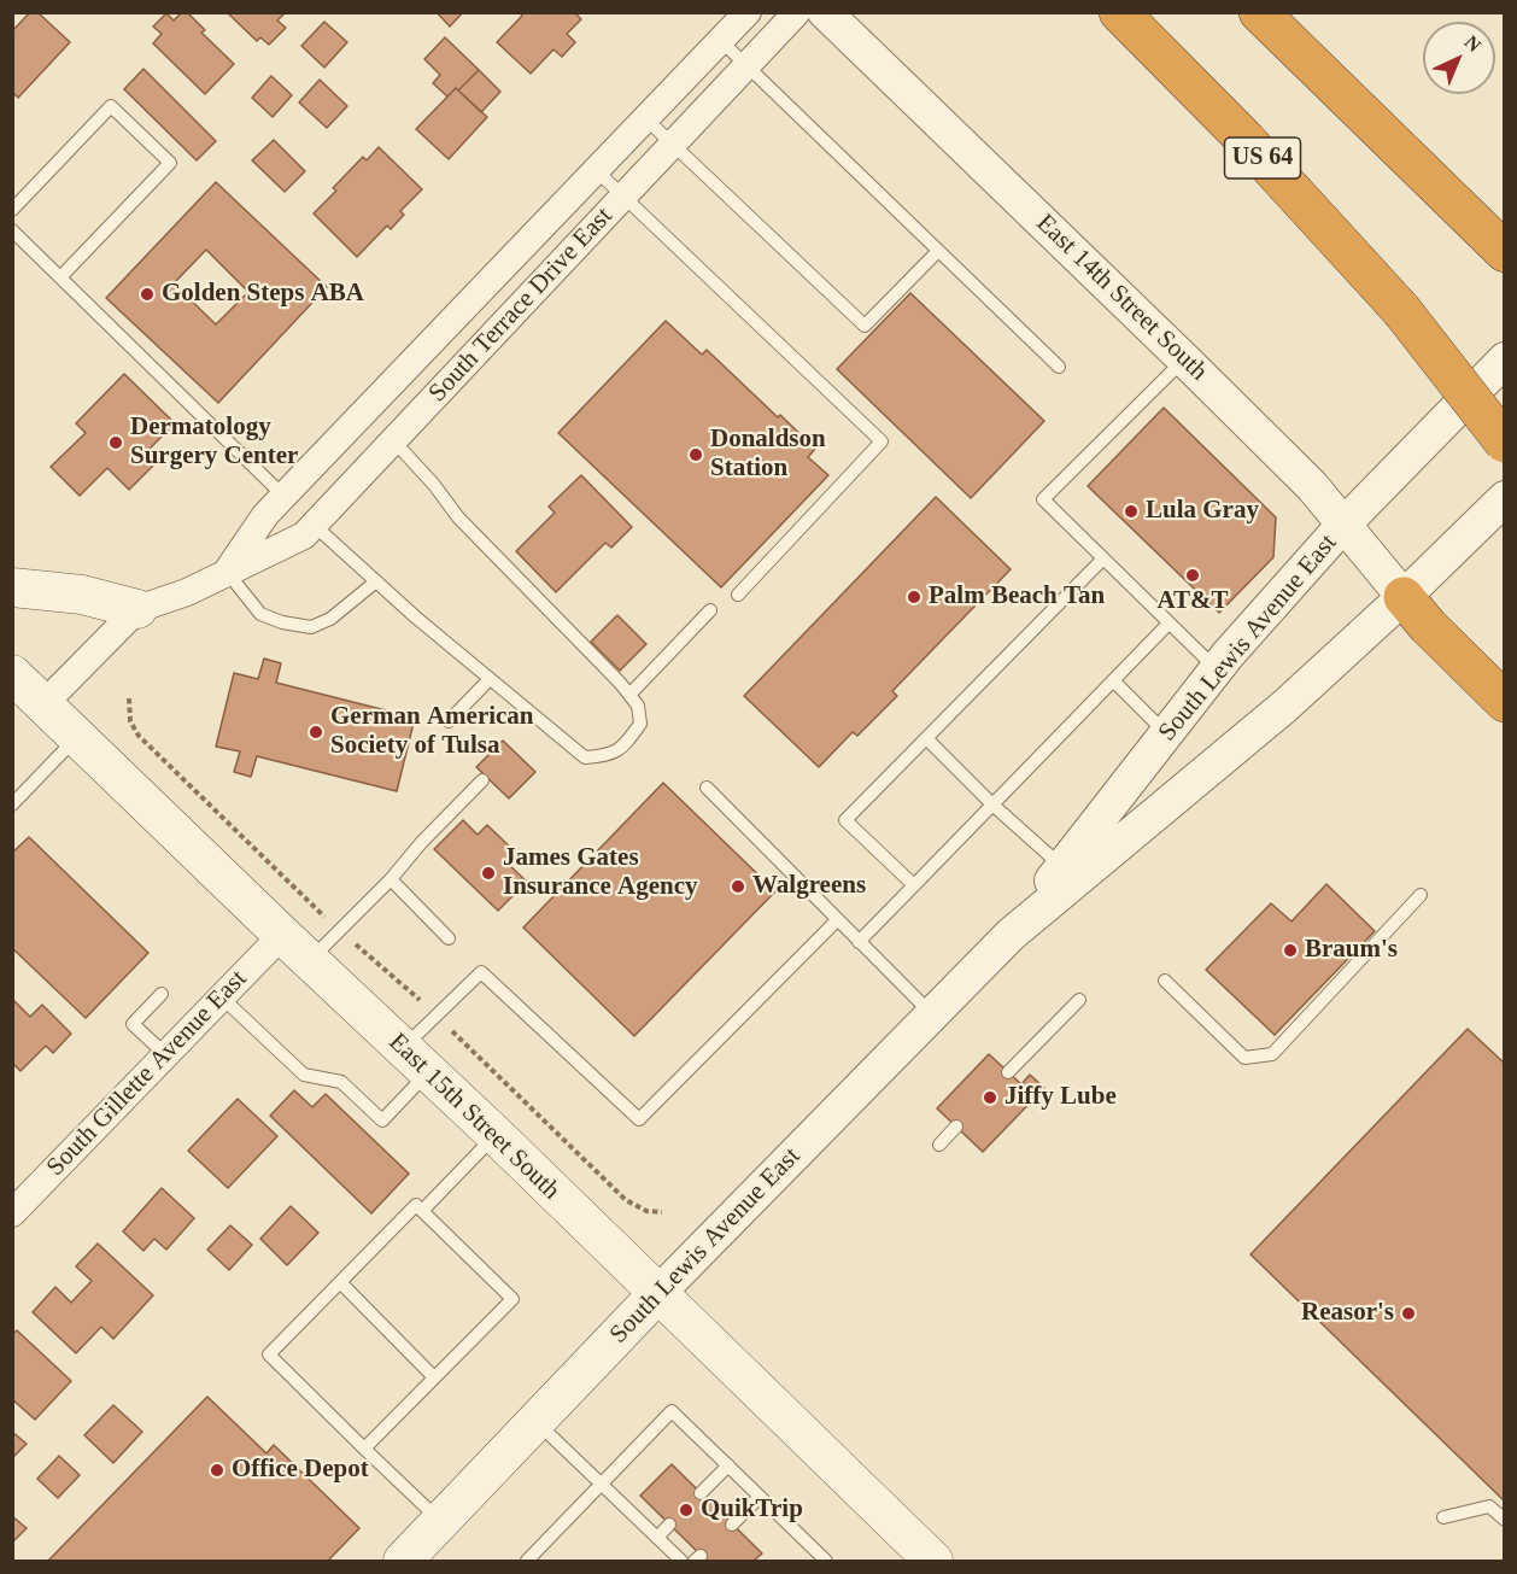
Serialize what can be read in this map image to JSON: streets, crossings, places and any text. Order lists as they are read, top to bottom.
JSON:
{
  "streets": {
    "highway": ["US 64"],
    "main road": ["South Lewis Avenue East", "East 15th Street South"],
    "street": ["East 14th Street South", "South Terrace Drive East", "South Gillette Avenue East"]
  },
  "crossings": [
    ["East 14th Street South", "South Lewis Avenue East"],
    ["South Terrace Drive East", "East 15th Street South"],
    ["South Lewis Avenue East", "East 15th Street South"],
    ["South Gillette Avenue East", "East 15th Street South"]
  ],
  "places": [
    "Golden Steps ABA",
    "Dermatology Surgery Center",
    "Donaldson Station",
    "Lula Gray",
    "AT&T",
    "Palm Beach Tan",
    "German American Society of Tulsa",
    "James Gates Insurance Agency",
    "Walgreens",
    "Braum's",
    "Jiffy Lube",
    "Reasor's",
    "Office Depot",
    "QuikTrip"
  ],
  "north": "top right"
}
